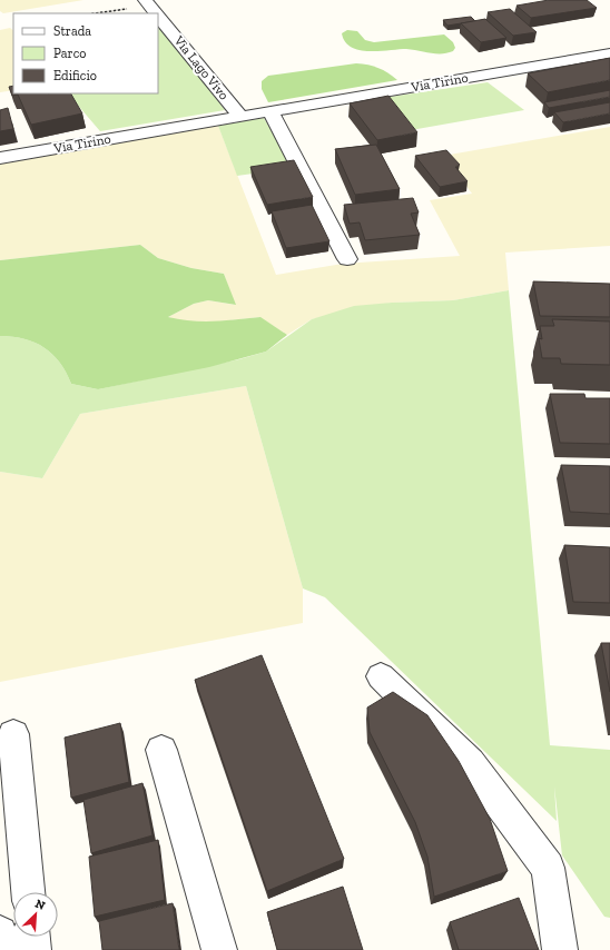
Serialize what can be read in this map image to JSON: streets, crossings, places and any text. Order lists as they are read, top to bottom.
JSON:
{
  "streets": {
    "street": ["Via Lago Vivo", "Via Tirino"]
  },
  "crossings": [
    ["Via Lago Vivo", "Via Tirino"]
  ],
  "legend": ["Strada", "Parco", "Edificio"],
  "north": "top right"
}
